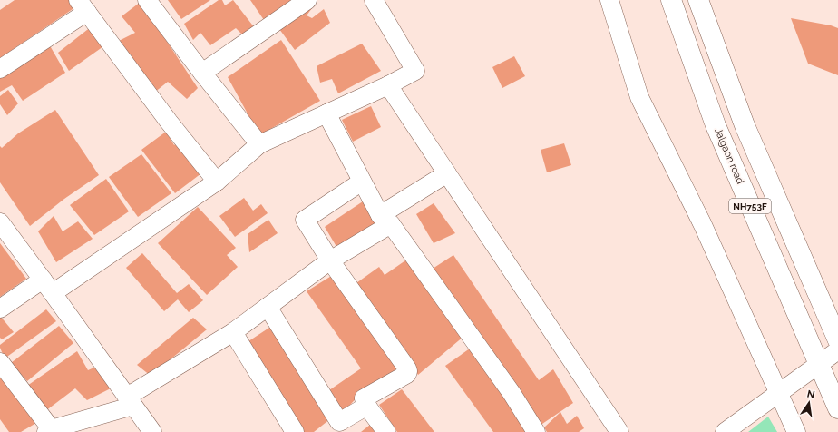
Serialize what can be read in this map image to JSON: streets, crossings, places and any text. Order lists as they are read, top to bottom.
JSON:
{
  "streets": {
    "highway": ["Jalgaon road", "NH753F"]
  },
  "north": "top"
}
